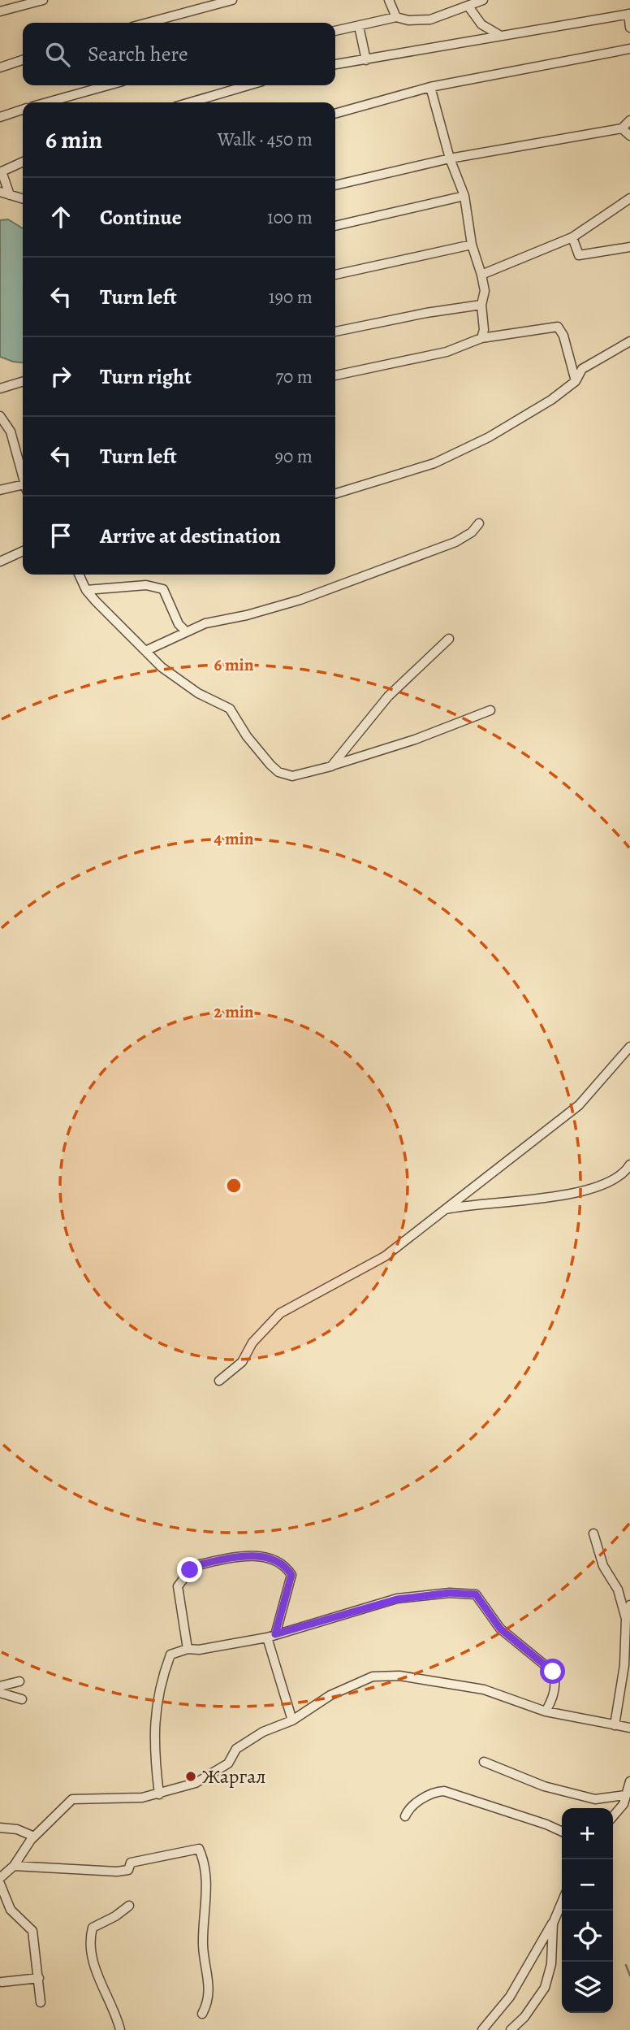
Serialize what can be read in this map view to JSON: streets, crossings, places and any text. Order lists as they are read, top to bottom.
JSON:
{
  "places": ["Жаргал"],
  "page": {
    "search": "Search here",
    "heading": ["6 min", "Walk · 450 m"],
    "list": [
      ["Continue", "100 m"],
      ["Turn left", "190 m"],
      ["Turn right", "70 m"],
      ["Turn left", "90 m"],
      "Arrive at destination"
    ],
    "map_buttons": ["+", "−"]
  },
  "rings": ["6 min", "4 min", "2 min"]
}
